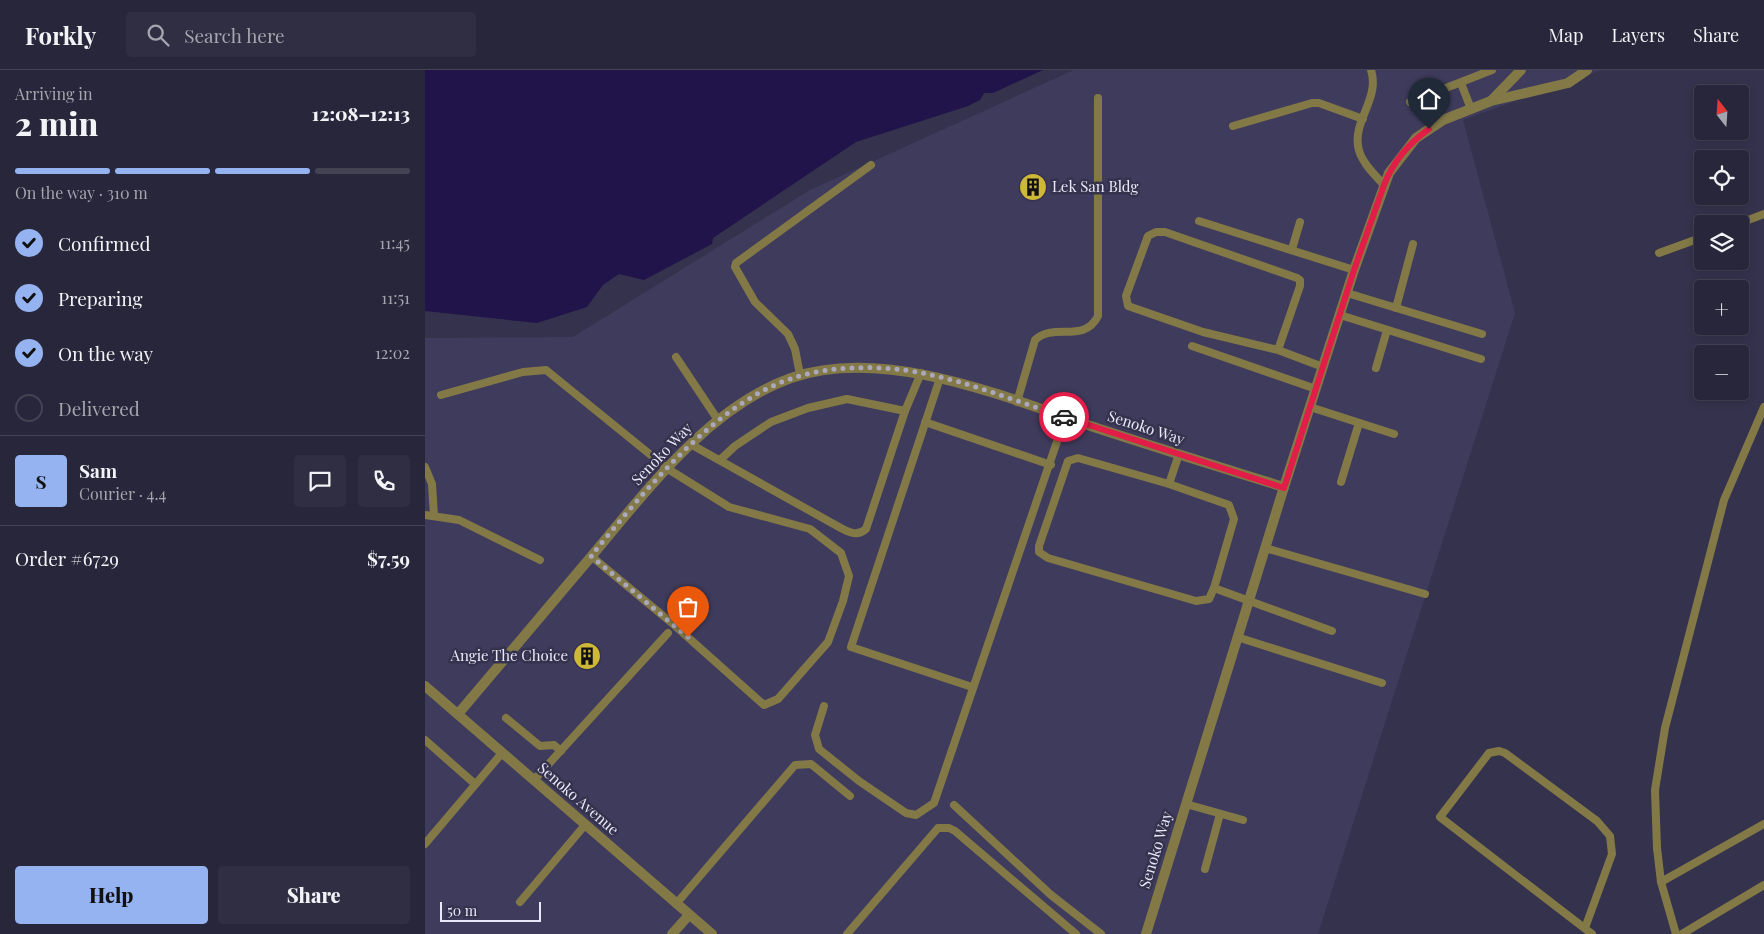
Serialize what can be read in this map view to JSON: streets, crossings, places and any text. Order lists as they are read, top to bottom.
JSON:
{
  "streets": {
    "street": ["Senoko Way", "Senoko Avenue"]
  },
  "crossings": [
    ["Senoko Way", "Senoko Avenue"]
  ],
  "places": {
    "building": ["Lek San Bldg", "Angie The Choice"]
  },
  "scale_bar": "50 m",
  "north": "top",
  "page": {
    "header": "Forkly",
    "search": "Search here",
    "nav": ["Map", "Layers", "Share"],
    "heading": ["2 min", "Arriving in", "12:08–12:13"],
    "panel": [
      "Sam",
      "Courier · 4.4",
      "Order #6729",
      "$7.59"
    ],
    "map_buttons": ["+", "−"],
    "bar": "On the way · 310 m",
    "list": [
      ["Confirmed", "11:45"],
      ["Preparing", "11:51"],
      ["On the way", "12:02"],
      "Delivered"
    ],
    "round": "S",
    "buttons": ["Help", "Share"],
    "scale": "50 m"
  }
}
